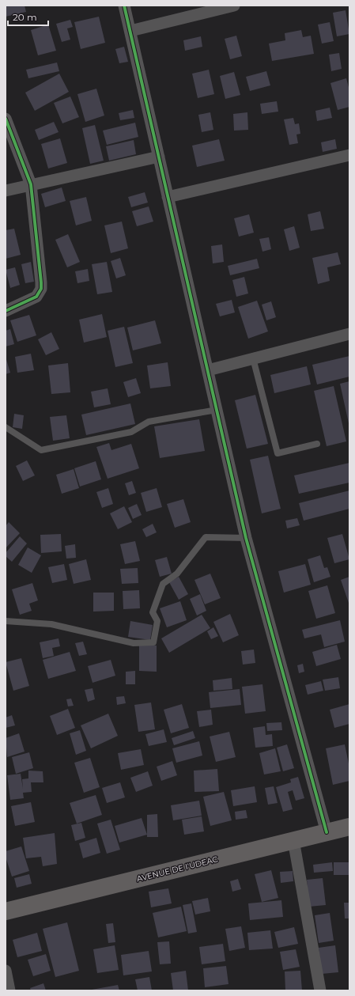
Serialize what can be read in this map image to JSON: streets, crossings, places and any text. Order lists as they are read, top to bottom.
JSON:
{
  "streets": {
    "main road": ["AVENUE DE I'UDEAC"]
  },
  "scale_bar": "20 m"
}
